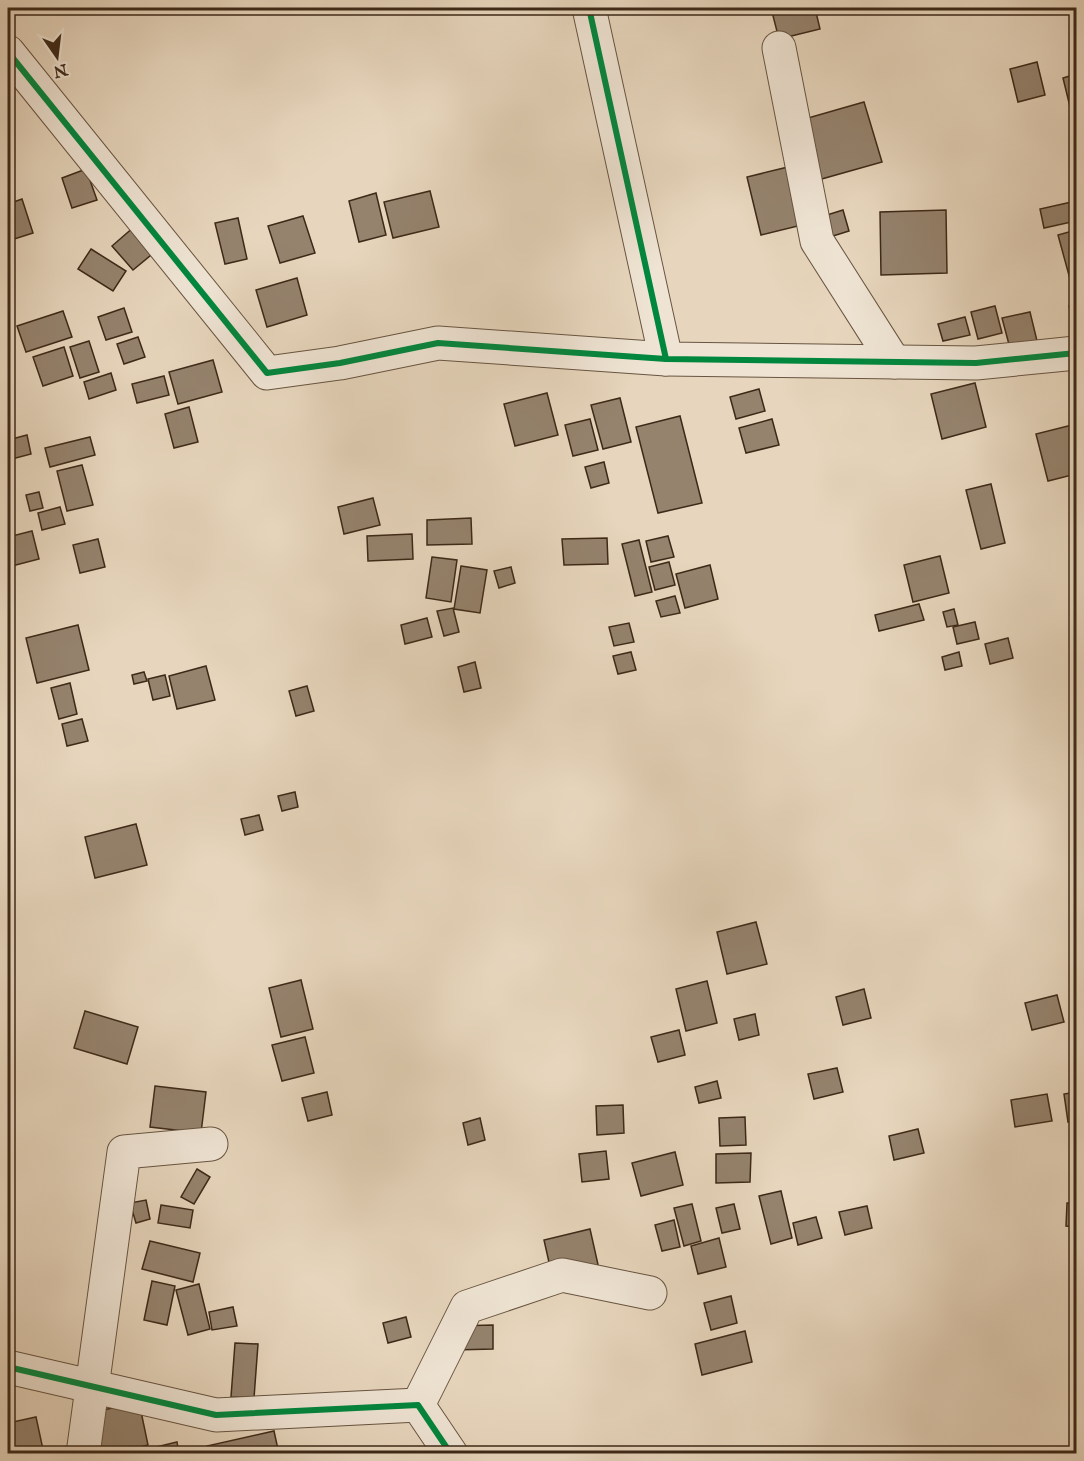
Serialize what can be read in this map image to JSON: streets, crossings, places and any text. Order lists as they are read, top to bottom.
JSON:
{
  "north": "bottom"
}
